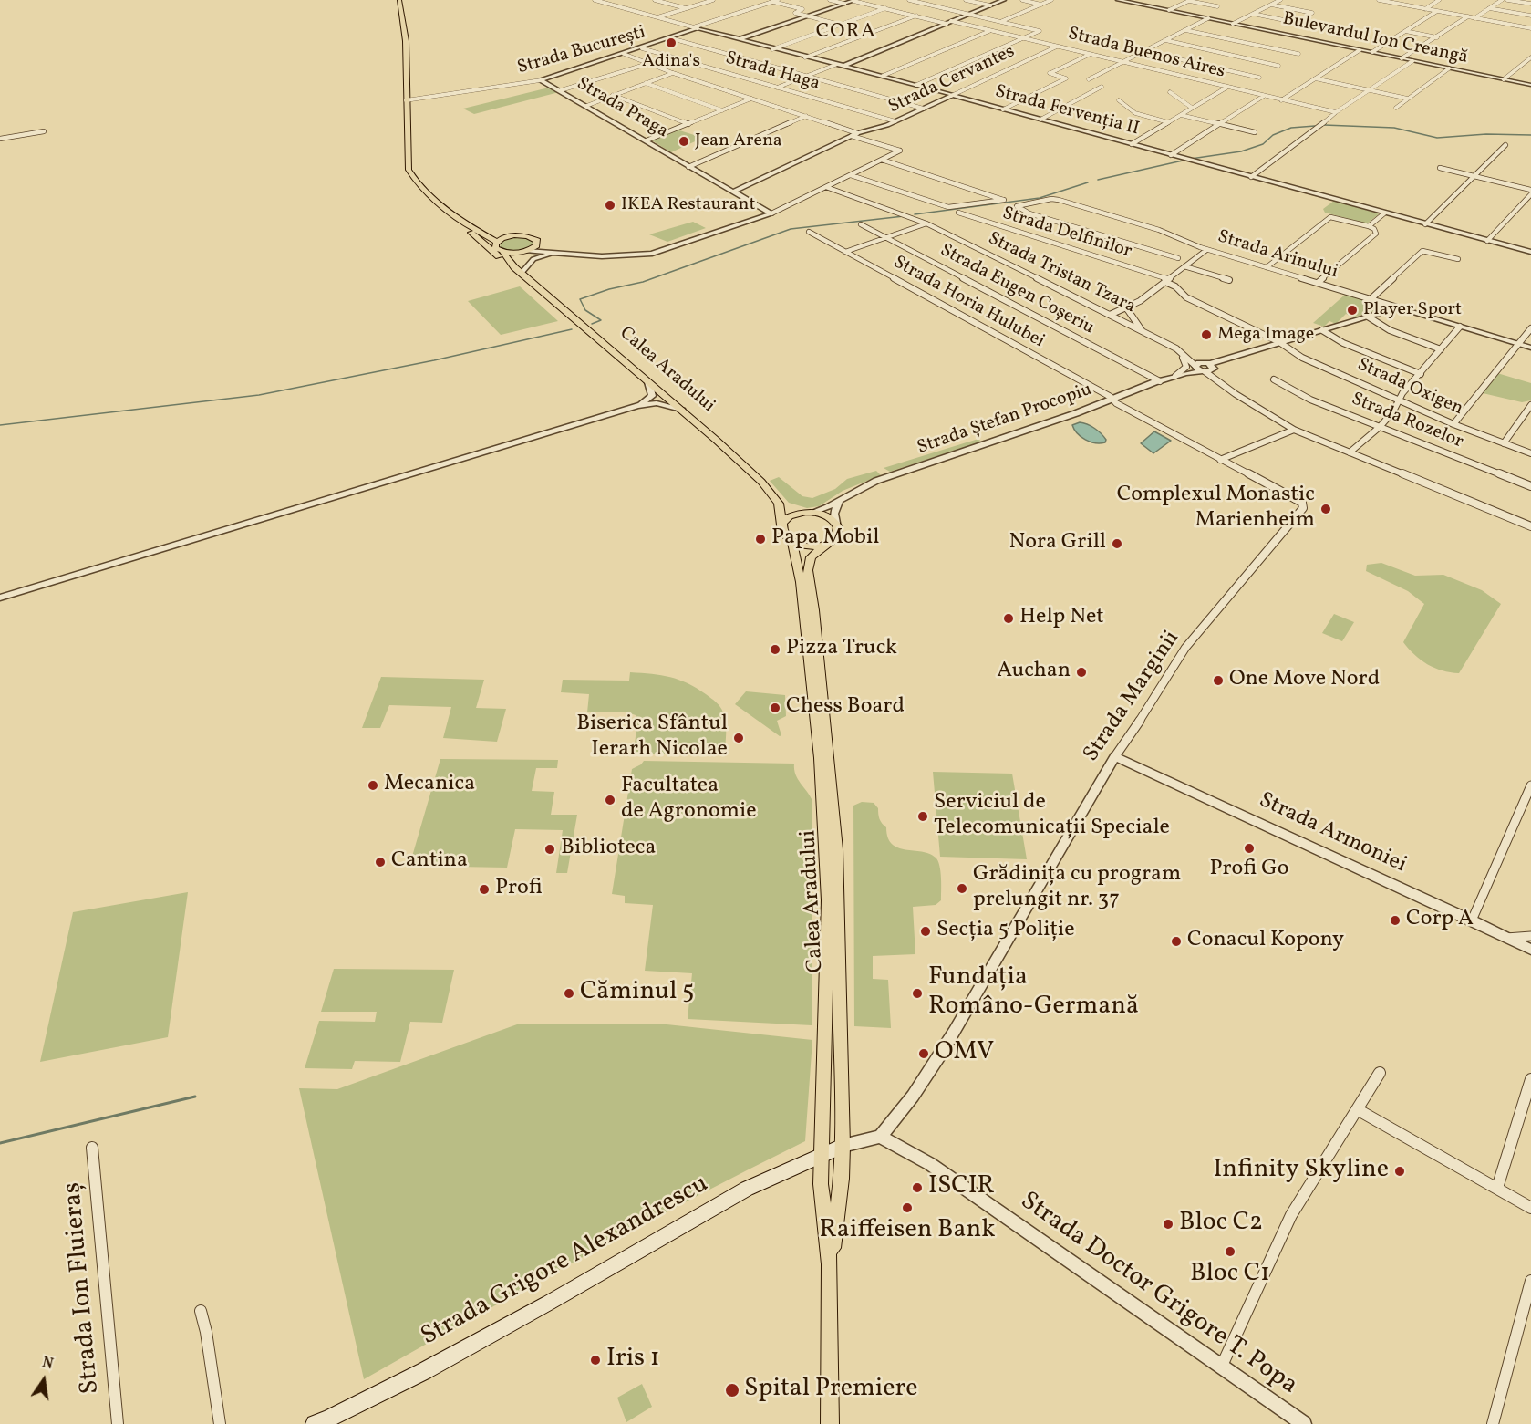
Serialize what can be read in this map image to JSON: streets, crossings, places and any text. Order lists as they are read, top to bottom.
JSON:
{
  "streets": {
    "main road": ["Calea Aradului", "Strada Grigore Alexandrescu"],
    "street": [
      "Bulevardul Ion Creangă",
      "Strada București",
      "Strada Buenos Aires",
      "Strada Haga",
      "Strada Cervantes",
      "Strada Praga",
      "Strada Fervenția II",
      "Strada Delfinilor",
      "Strada Arinului",
      "Strada Tristan Tzara",
      "Strada Eugen Coșeriu",
      "Strada Horia Hulubei",
      "Strada Oxigen",
      "Strada Ștefan Procopiu",
      "Strada Rozelor",
      "Strada Marginii",
      "Strada Armoniei",
      "Strada Ion Fluieraș",
      "Strada Doctor Grigore T. Popa"
    ]
  },
  "crossings": [
    ["Strada București", "Strada Haga"],
    ["Strada București", "Strada Praga"],
    ["Strada București", "Strada Fervenția II"],
    ["Strada Buenos Aires", "Strada Cervantes"],
    ["Strada Haga", "Strada Cervantes"],
    ["Strada Cervantes", "Strada Praga"],
    ["Strada Cervantes", "Strada Fervenția II"],
    ["Strada Delfinilor", "Strada Oxigen"],
    ["Strada Delfinilor", "Strada Ștefan Procopiu"],
    ["Strada Arinului", "Strada Ștefan Procopiu"],
    ["Strada Tristan Tzara", "Strada Ștefan Procopiu"],
    ["Strada Eugen Coșeriu", "Strada Ștefan Procopiu"],
    ["Strada Horia Hulubei", "Strada Ștefan Procopiu"],
    ["Strada Horia Hulubei", "Strada Marginii"],
    ["Calea Aradului", "Strada Ștefan Procopiu"],
    ["Calea Aradului", "Strada Grigore Alexandrescu"],
    ["Strada Oxigen", "Strada Ștefan Procopiu"],
    ["Strada Ștefan Procopiu", "Strada Marginii"],
    ["Strada Marginii", "Strada Armoniei"],
    ["Strada Marginii", "Strada Doctor Grigore T. Popa"]
  ],
  "districts": ["CORA"],
  "places": [
    "Adina's",
    "Jean Arena",
    "IKEA Restaurant",
    "Player Sport",
    "Mega Image",
    "Complexul Monastic Marienheim",
    "Papa Mobil",
    "Nora Grill",
    "Help Net",
    "Pizza Truck",
    "Auchan",
    "One Move Nord",
    "Chess Board",
    "Biserica Sfântul Ierarh Nicolae",
    "Mecanica",
    "Facultatea de Agronomie",
    "Serviciul de Telecomunicații Speciale",
    "Profi Go",
    "Biblioteca",
    "Cantina",
    "Grădinița cu program prelungit nr. 37",
    "Profi",
    "Corp A",
    "Secția 5 Poliție",
    "Conacul Kopony",
    "Căminul 5",
    "Fundația Româno-Germană",
    "OMV",
    "Infinity Skyline",
    "ISCIR",
    "Raiffeisen Bank",
    "Bloc C2",
    "Bloc C1",
    "Iris 1",
    "Spital Premiere"
  ],
  "north": "top"
}
